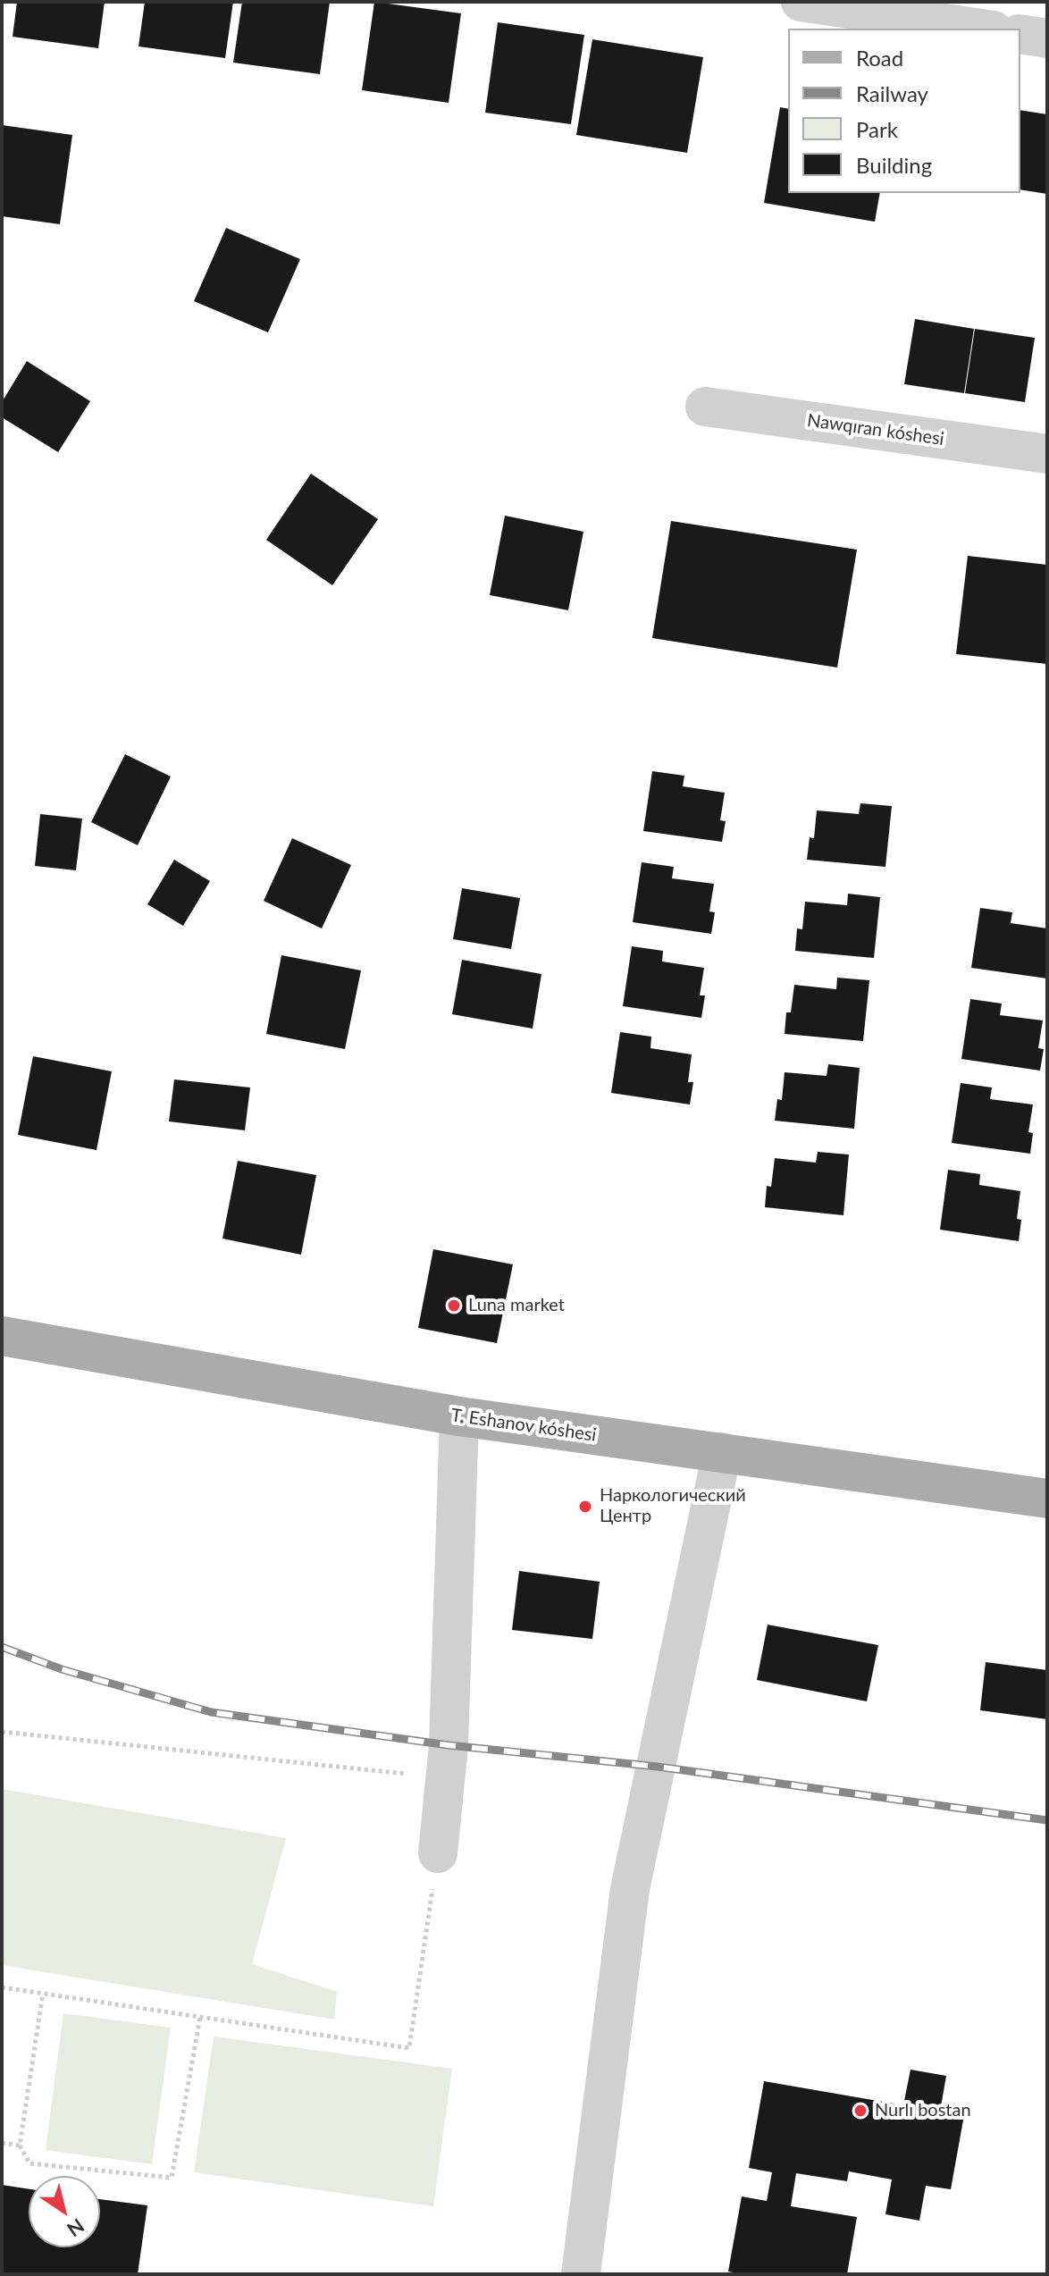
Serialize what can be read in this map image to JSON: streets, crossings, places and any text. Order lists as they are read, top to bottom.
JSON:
{
  "streets": {
    "main road": ["T. Eshanov kóshesi"],
    "street": ["Nawqıran kóshesi"]
  },
  "places": ["Luna market", "Наркологический Центр", "Nurlı bostan"],
  "legend": [
    "Road",
    "Railway",
    "Park",
    "Building"
  ],
  "north": "bottom right"
}
